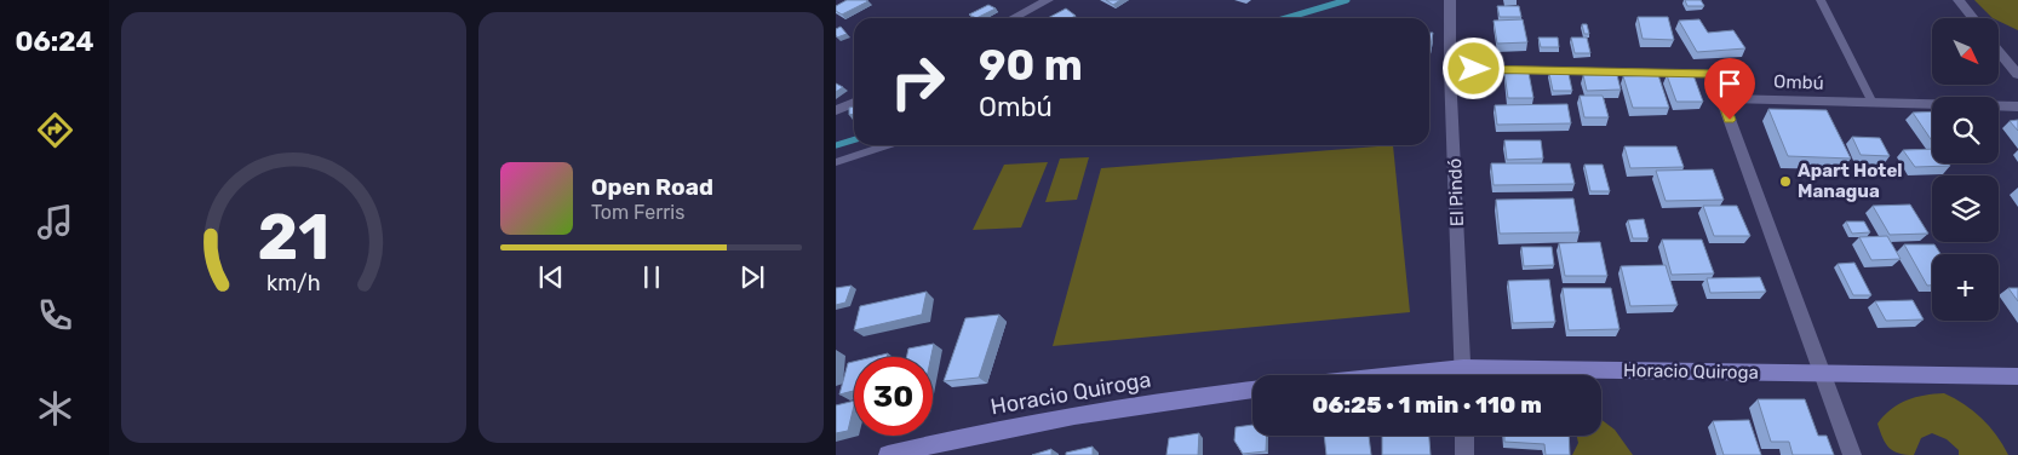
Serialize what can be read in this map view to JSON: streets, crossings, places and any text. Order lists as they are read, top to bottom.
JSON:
{
  "streets": {
    "main road": ["Horacio Quiroga"],
    "street": ["Ombú", "El Pindó"]
  },
  "places": ["Apart Hotel Managua"],
  "north": "bottom right",
  "page": {
    "tabs": "06:24",
    "map_buttons": "+",
    "turn": ["90 m", "Ombú"],
    "song": ["Open Road", "Tom Ferris"],
    "limit": "30",
    "trip": "06:25 · 1 min · 110 m",
    "gauge": ["21", "km/h"]
  }
}
